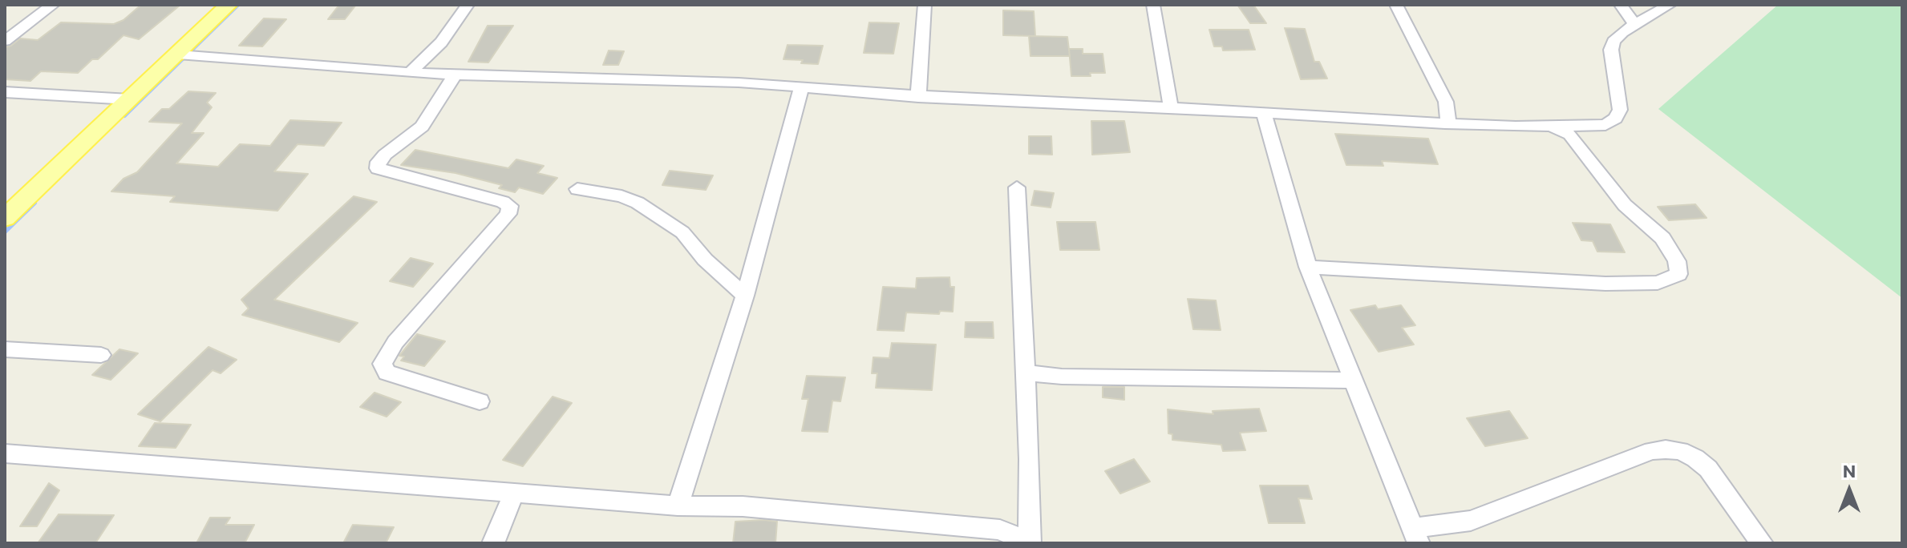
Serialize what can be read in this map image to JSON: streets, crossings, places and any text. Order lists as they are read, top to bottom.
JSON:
{
  "north": "top"
}
